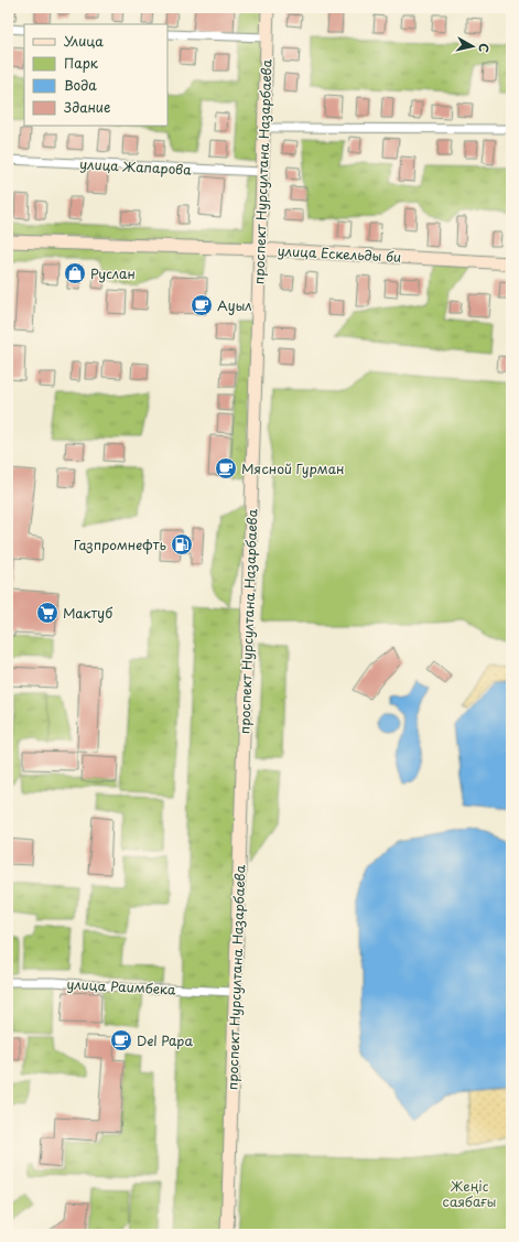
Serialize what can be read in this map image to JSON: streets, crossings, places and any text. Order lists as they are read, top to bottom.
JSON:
{
  "streets": {
    "main road": ["проспект Нурсултана Назарбаева", "улица Ескельды би"],
    "street": ["улица Жапарова", "улица Раимбека"]
  },
  "crossings": [
    ["улица Жапарова", "проспект Нурсултана Назарбаева"],
    ["проспект Нурсултана Назарбаева", "улица Ескельды би"],
    ["проспект Нурсултана Назарбаева", "улица Раимбека"]
  ],
  "parks": ["Жеңіс саябағы"],
  "places": {
    "shop": ["Руслан"],
    "cafe": ["Ауыл", "Мясной Гурман", "Del Papa"],
    "fuel station": ["Газпромнефть"],
    "supermarket": ["Мактуб"]
  },
  "legend": [
    "Улица",
    "Парк",
    "Вода",
    "Здание"
  ],
  "north": "right"
}
